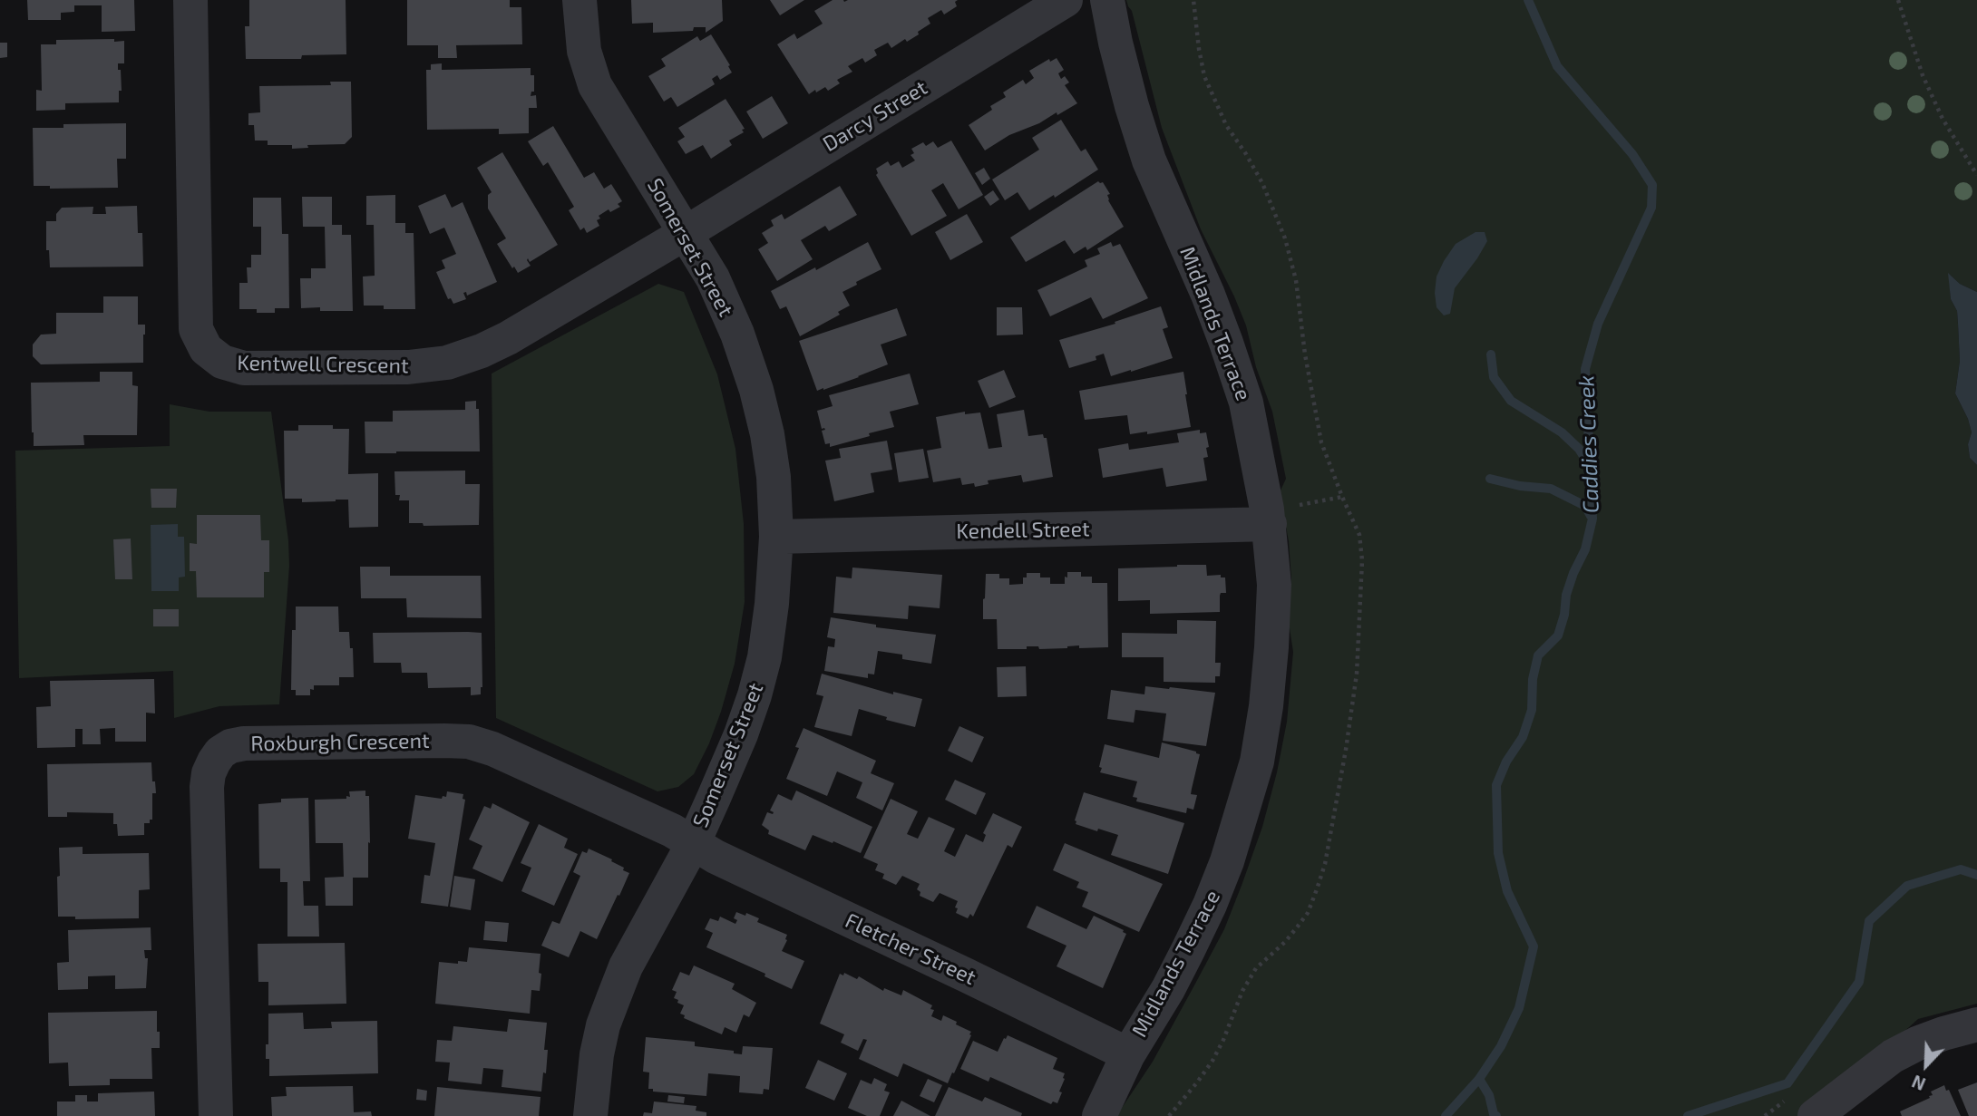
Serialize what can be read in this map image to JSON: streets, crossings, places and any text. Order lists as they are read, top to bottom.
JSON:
{
  "streets": {
    "street": [
      "Darcy Street",
      "Somerset Street",
      "Midlands Terrace",
      "Kentwell Crescent",
      "Kendell Street",
      "Roxburgh Crescent",
      "Fletcher Street"
    ]
  },
  "crossings": [
    ["Darcy Street", "Somerset Street"],
    ["Darcy Street", "Kentwell Crescent"],
    ["Somerset Street", "Kentwell Crescent"],
    ["Somerset Street", "Kendell Street"],
    ["Somerset Street", "Roxburgh Crescent"],
    ["Somerset Street", "Fletcher Street"],
    ["Midlands Terrace", "Kendell Street"],
    ["Midlands Terrace", "Fletcher Street"],
    ["Roxburgh Crescent", "Fletcher Street"]
  ],
  "water": ["Caddies Creek"],
  "north": "bottom left"
}
